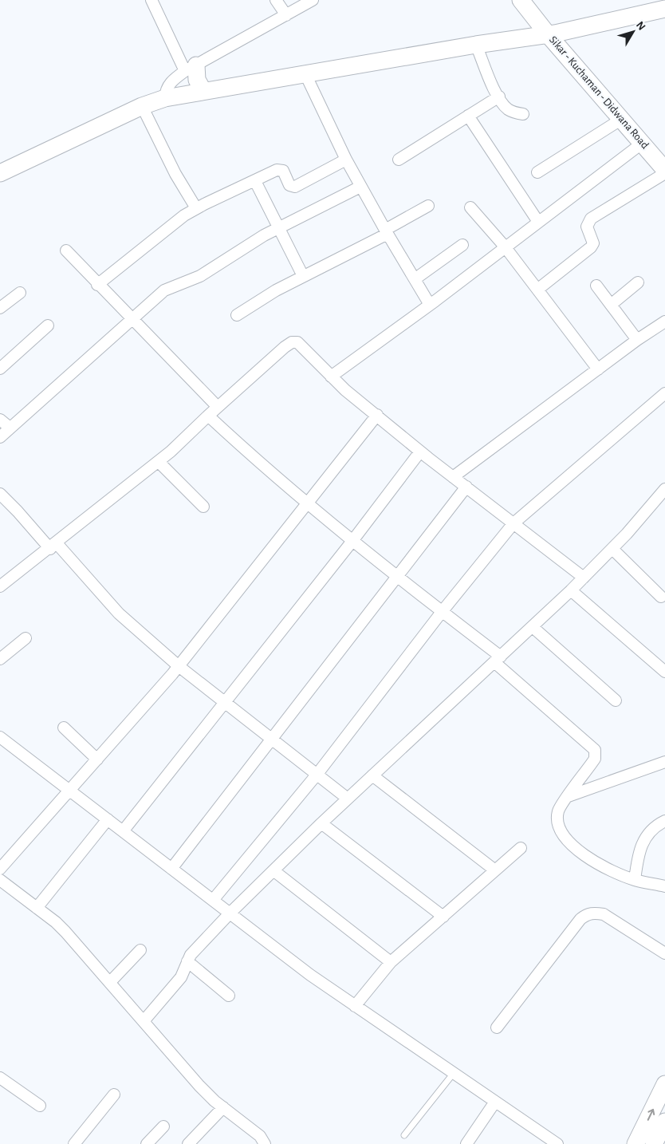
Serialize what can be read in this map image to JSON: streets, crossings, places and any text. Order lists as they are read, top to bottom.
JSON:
{
  "streets": {
    "main road": ["Sikar - Kuchaman - Didwana Road"]
  },
  "north": "top right"
}
